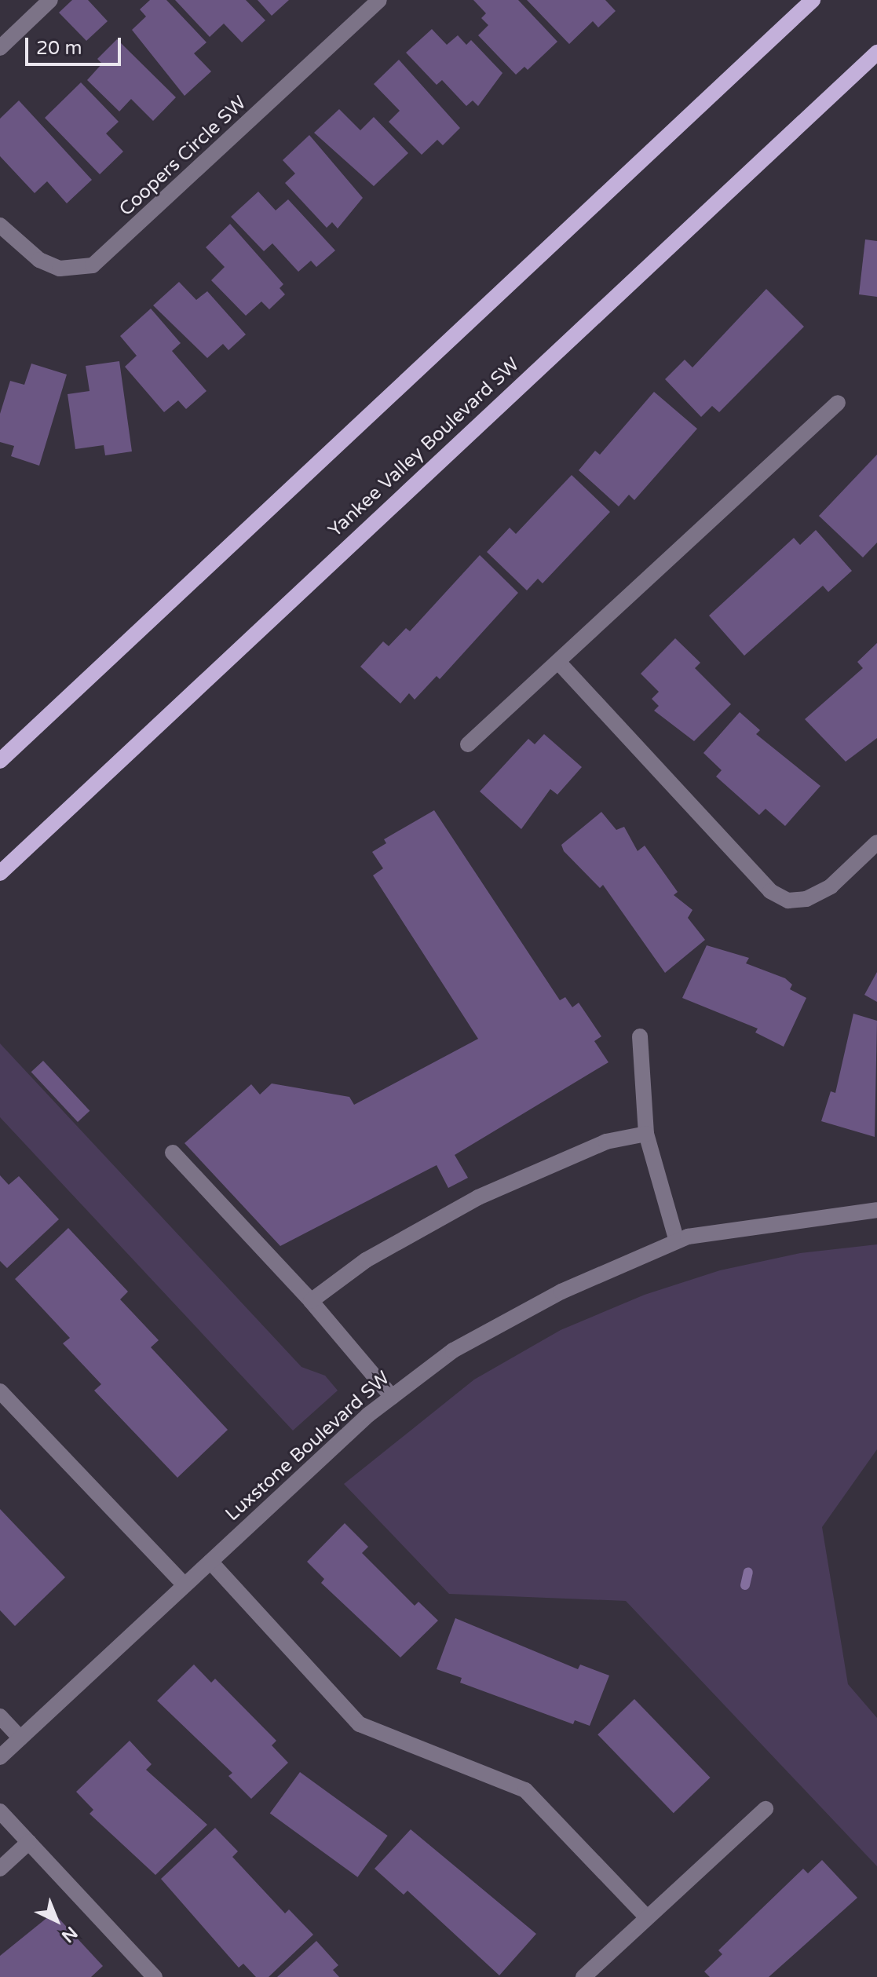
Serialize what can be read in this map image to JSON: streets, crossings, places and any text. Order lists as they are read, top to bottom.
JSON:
{
  "streets": {
    "main road": ["Yankee Valley Boulevard SW"],
    "street": ["Coopers Circle SW", "Luxstone Boulevard SW"]
  },
  "scale_bar": "20 m",
  "north": "bottom right"
}
